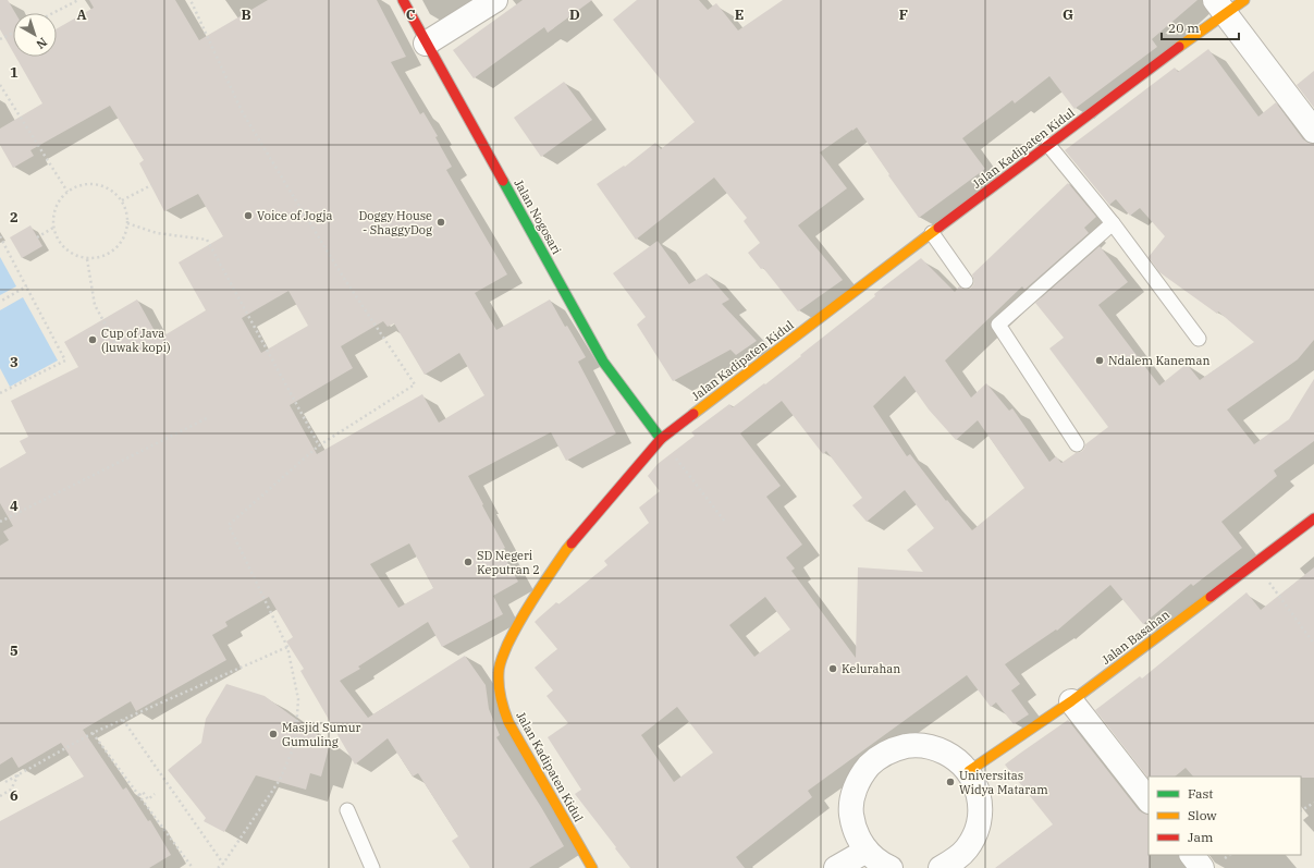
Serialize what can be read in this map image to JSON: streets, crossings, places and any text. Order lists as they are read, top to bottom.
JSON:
{
  "streets": {
    "street": ["Jalan Kadipaten Kidul", "Jalan Nogosari", "Jalan Basahan"]
  },
  "crossings": [
    ["Jalan Kadipaten Kidul", "Jalan Nogosari"]
  ],
  "places": [
    "Voice of Jogja",
    "Doggy House - ShaggyDog",
    "Cup of Java (luwak kopi)",
    "Ndalem Kaneman",
    "SD Negeri Keputran 2",
    "Kelurahan",
    "Masjid Sumur Gumuling",
    "Universitas Widya Mataram"
  ],
  "legend": ["Fast", "Slow", "Jam"],
  "scale_bar": "20 m",
  "north": "bottom right",
  "grid": {
    "columns": [
      "A",
      "B",
      "C",
      "D",
      "E",
      "F",
      "G"
    ],
    "rows": [
      "1",
      "2",
      "3",
      "4",
      "5",
      "6"
    ]
  }
}
